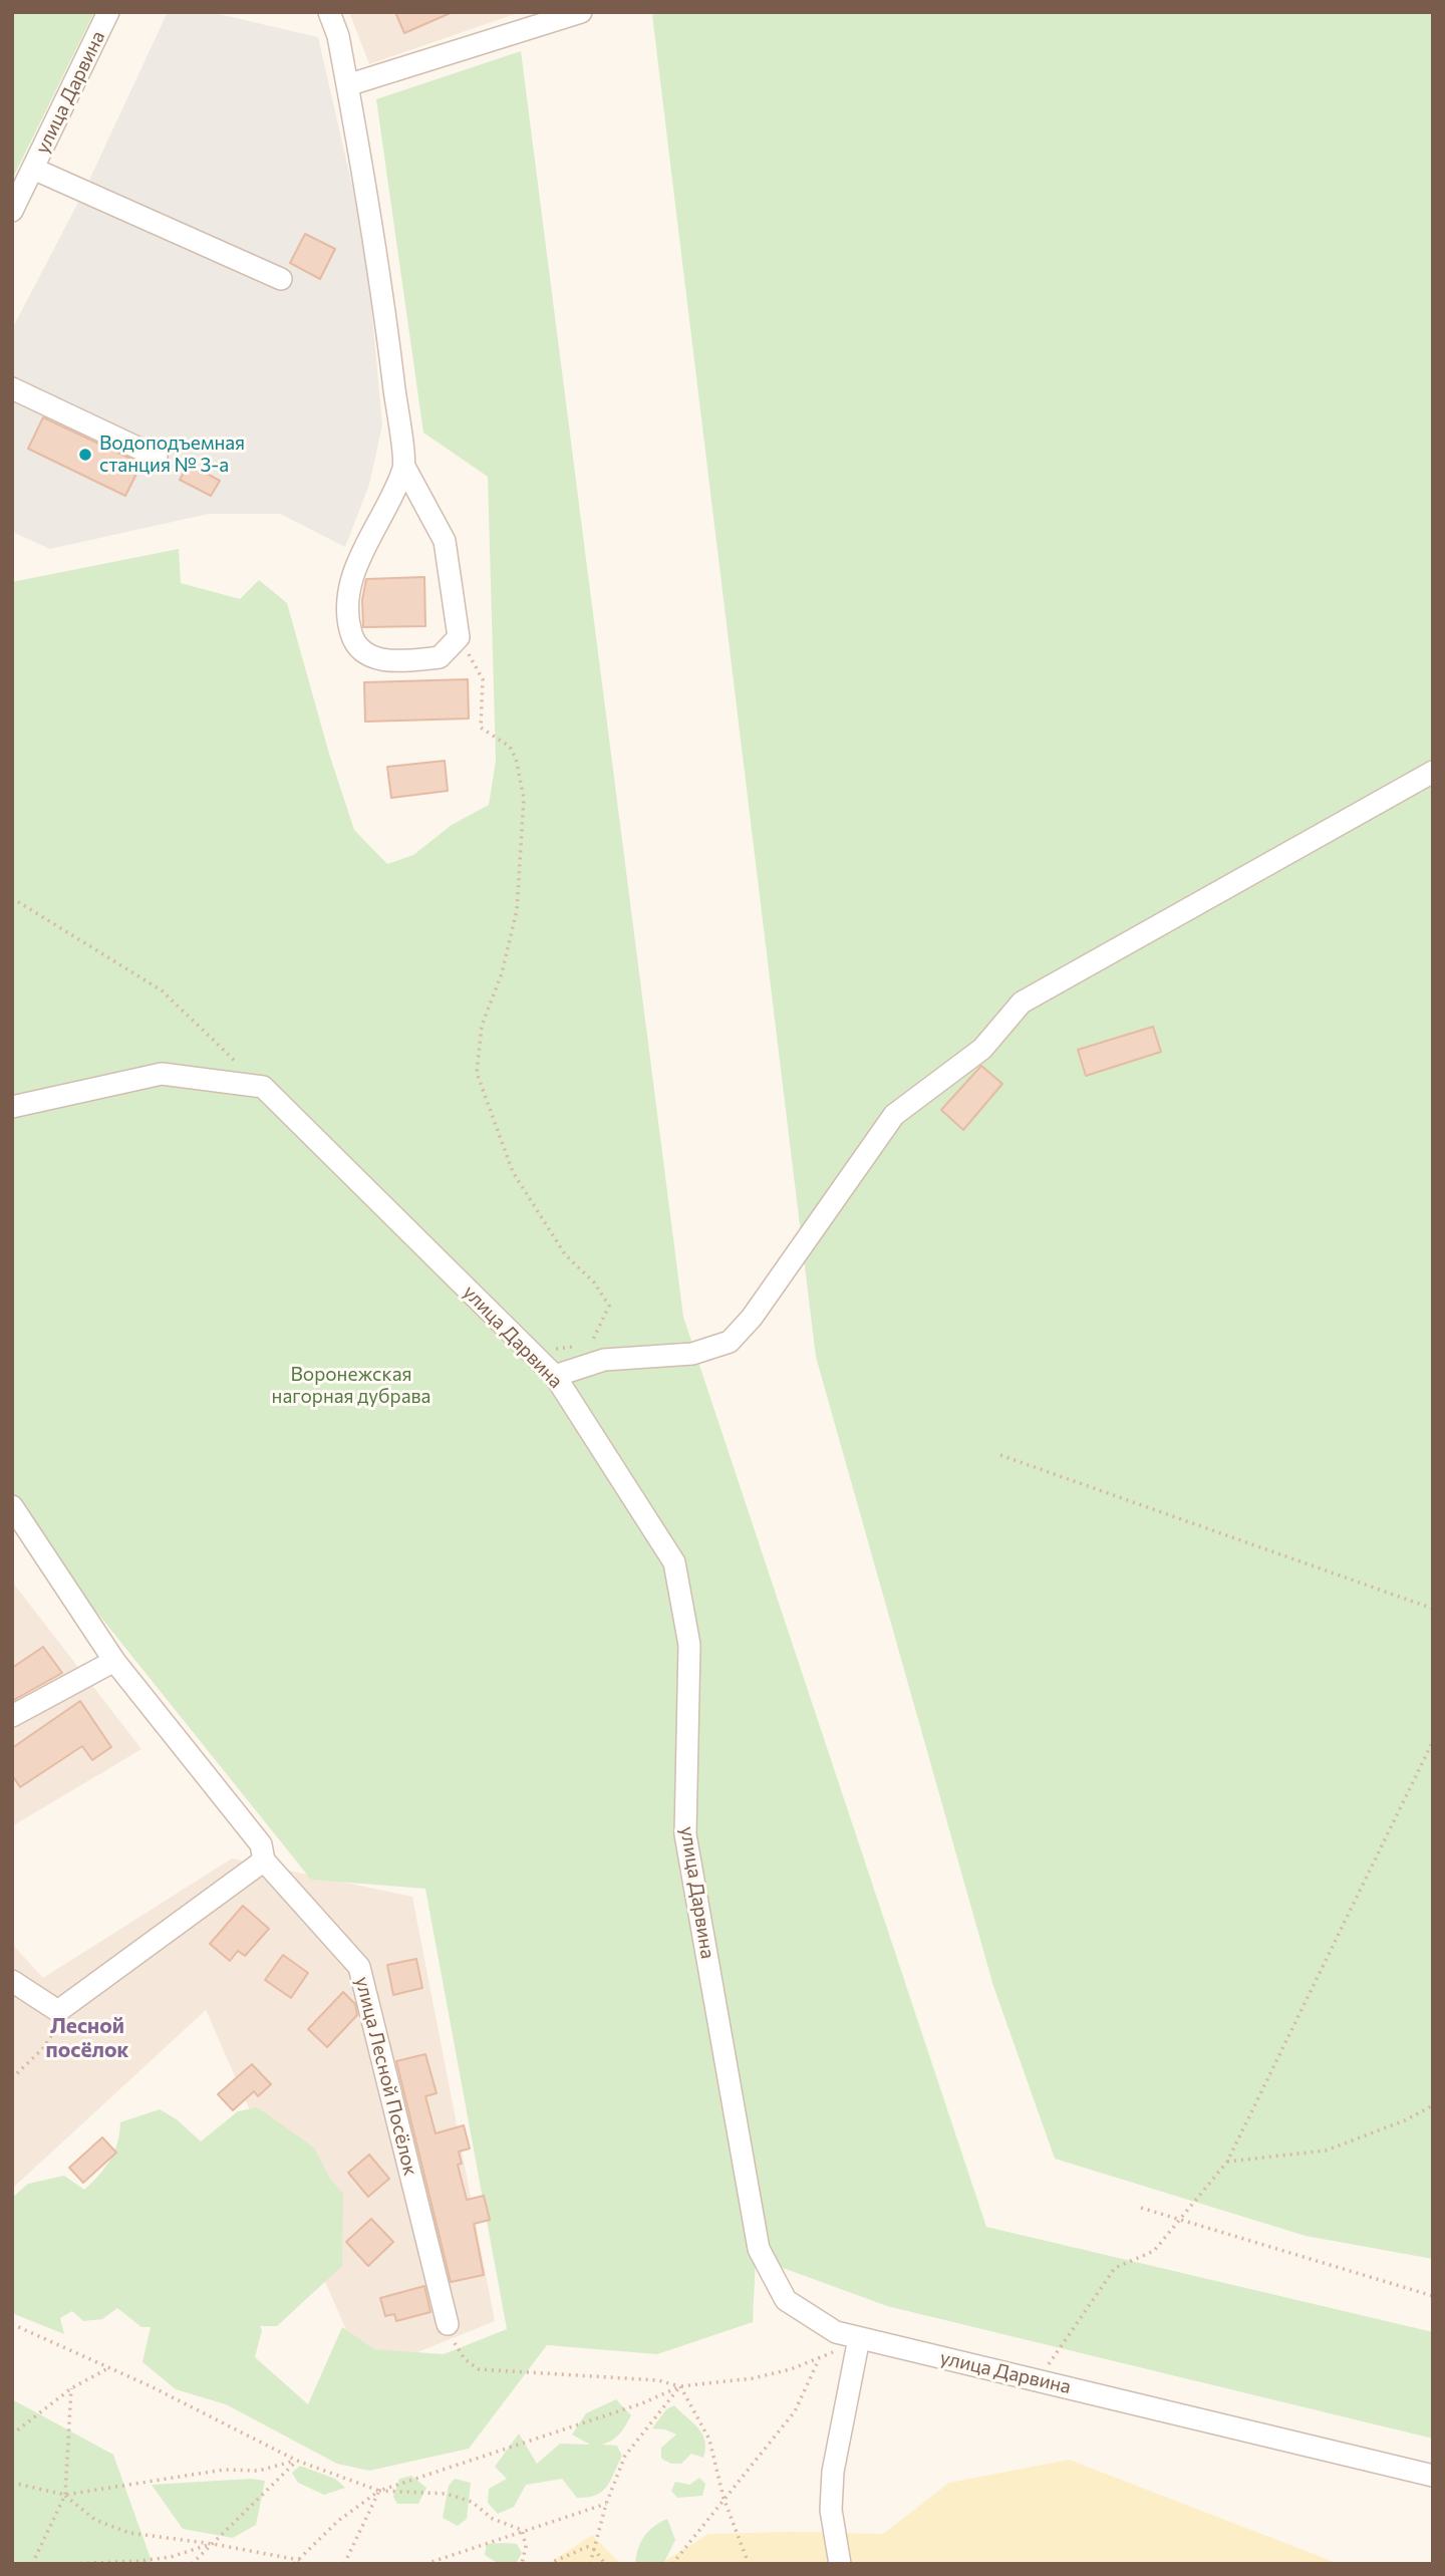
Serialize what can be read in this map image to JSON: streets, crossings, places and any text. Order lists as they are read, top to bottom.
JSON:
{
  "streets": {
    "street": ["улица Дарвина", "улица Лесной Посёлок"]
  },
  "districts": ["Лесной посёлок"],
  "parks": ["Воронежская нагорная дубрава"],
  "places": ["Водоподъемная станция № 3-а"]
}
